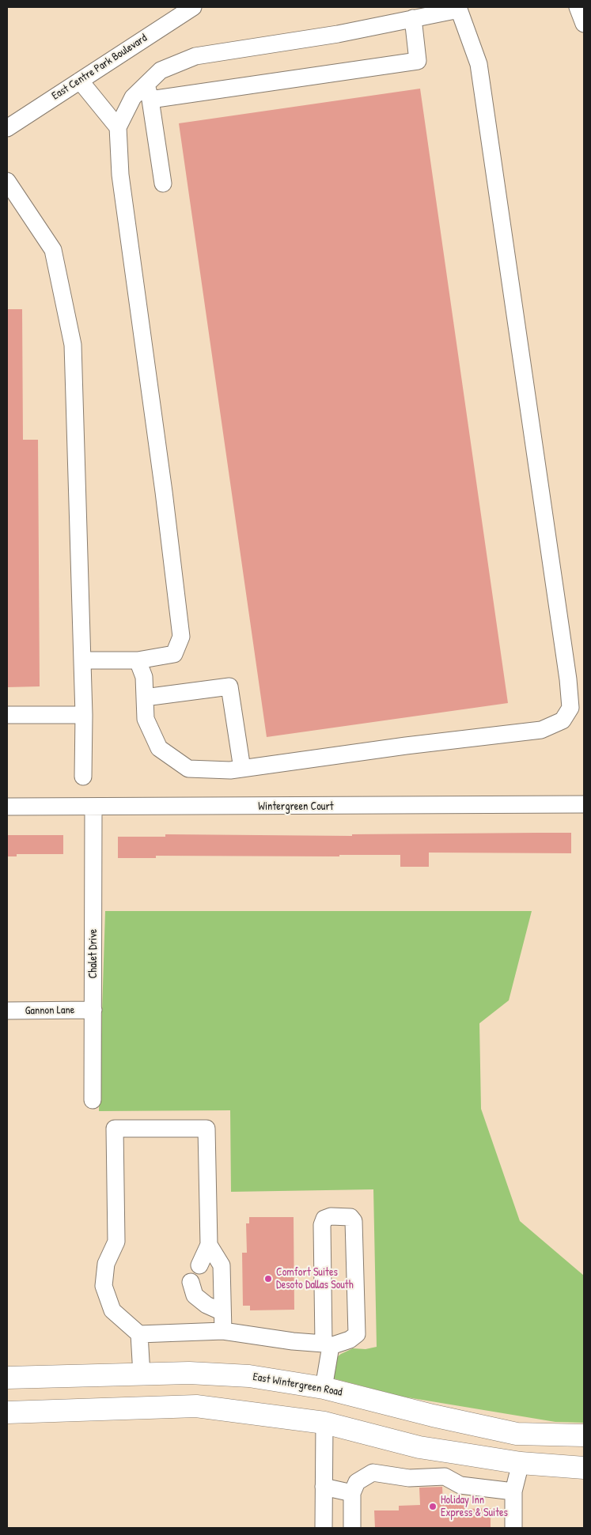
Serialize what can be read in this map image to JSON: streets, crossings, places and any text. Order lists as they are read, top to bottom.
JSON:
{
  "streets": {
    "main road": ["East Wintergreen Road"],
    "street": [
      "East Centre Park Boulevard",
      "Wintergreen Court",
      "Chalet Drive",
      "Gannon Lane"
    ]
  },
  "crossings": [
    ["Wintergreen Court", "Chalet Drive"],
    ["Chalet Drive", "Gannon Lane"]
  ],
  "places": ["Comfort Suites Desoto Dallas South", "Holiday Inn Express & Suites"]
}
